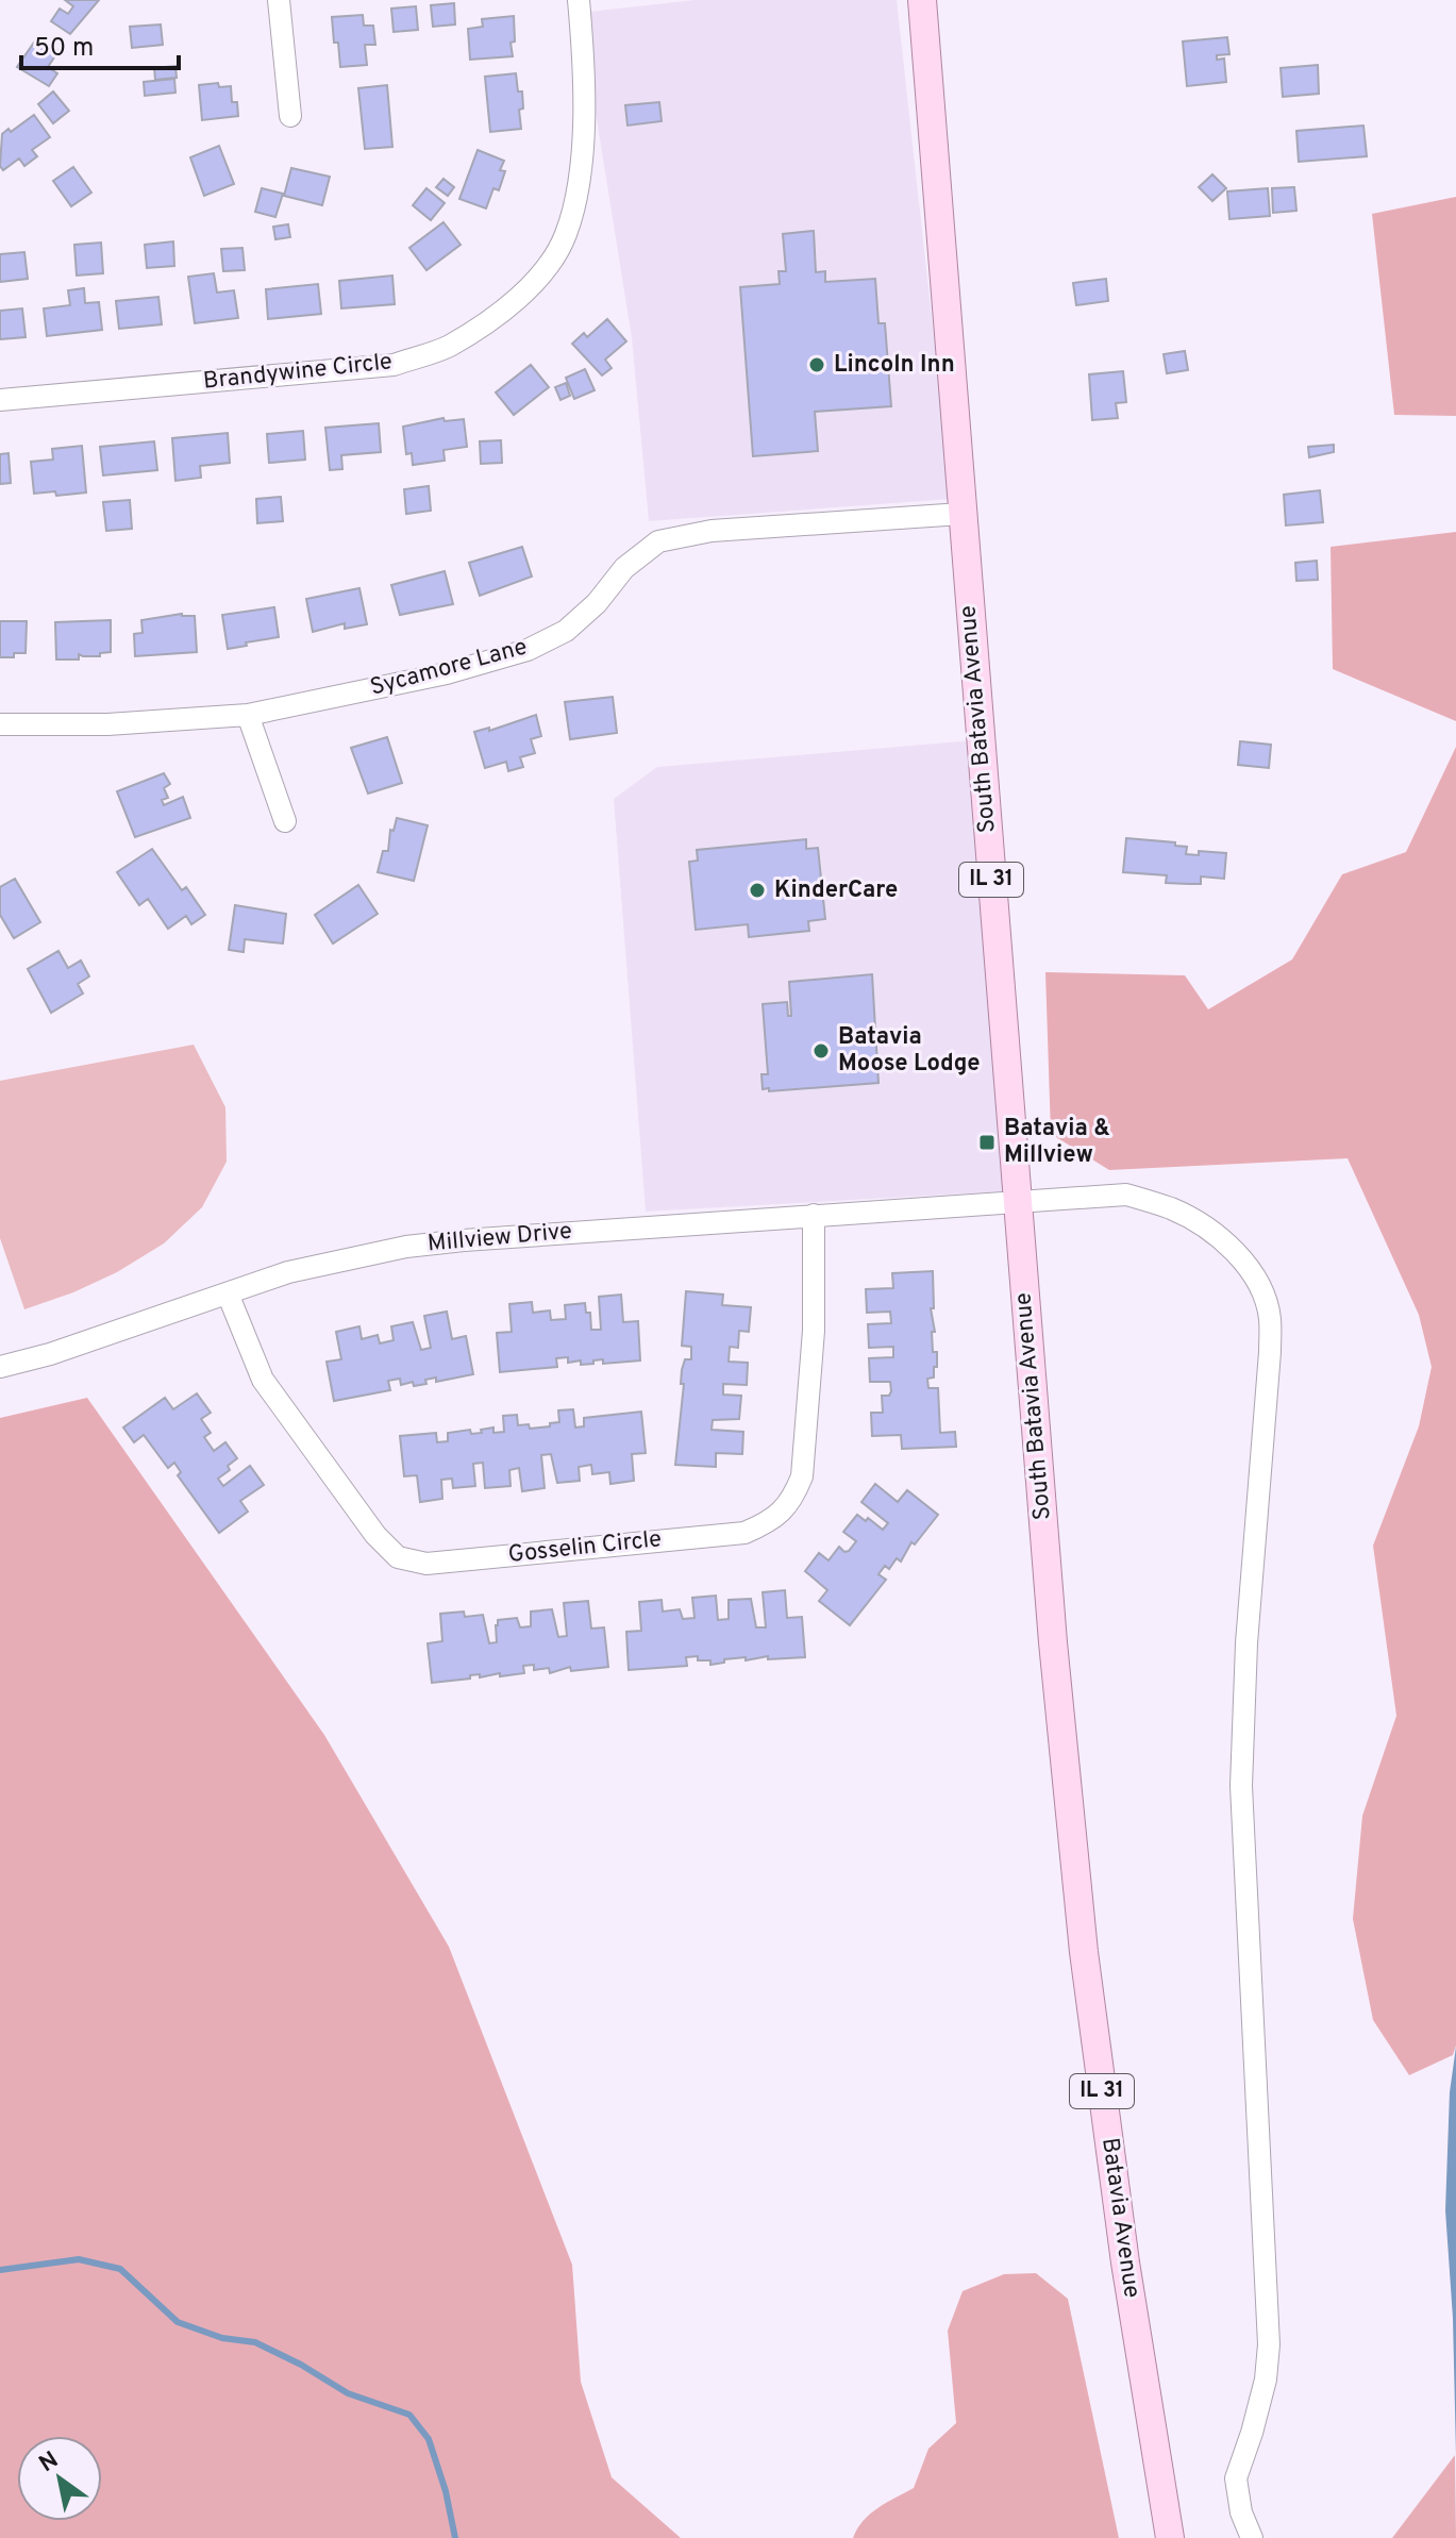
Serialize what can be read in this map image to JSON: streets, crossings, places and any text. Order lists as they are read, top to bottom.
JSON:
{
  "streets": {
    "main road": ["South Batavia Avenue", "IL 31", "Batavia Avenue"],
    "street": [
      "Brandywine Circle",
      "Sycamore Lane",
      "Millview Drive",
      "Gosselin Circle"
    ]
  },
  "crossings": [
    ["Sycamore Lane", "South Batavia Avenue"],
    ["South Batavia Avenue", "Millview Drive"],
    ["South Batavia Avenue", "Batavia Avenue"],
    ["Millview Drive", "Gosselin Circle"]
  ],
  "places": {
    "other": ["Lincoln Inn", "KinderCare", "Batavia Moose Lodge"],
    "transit": ["Batavia & Millview"]
  },
  "scale_bar": "50 m",
  "north": "top left"
}
